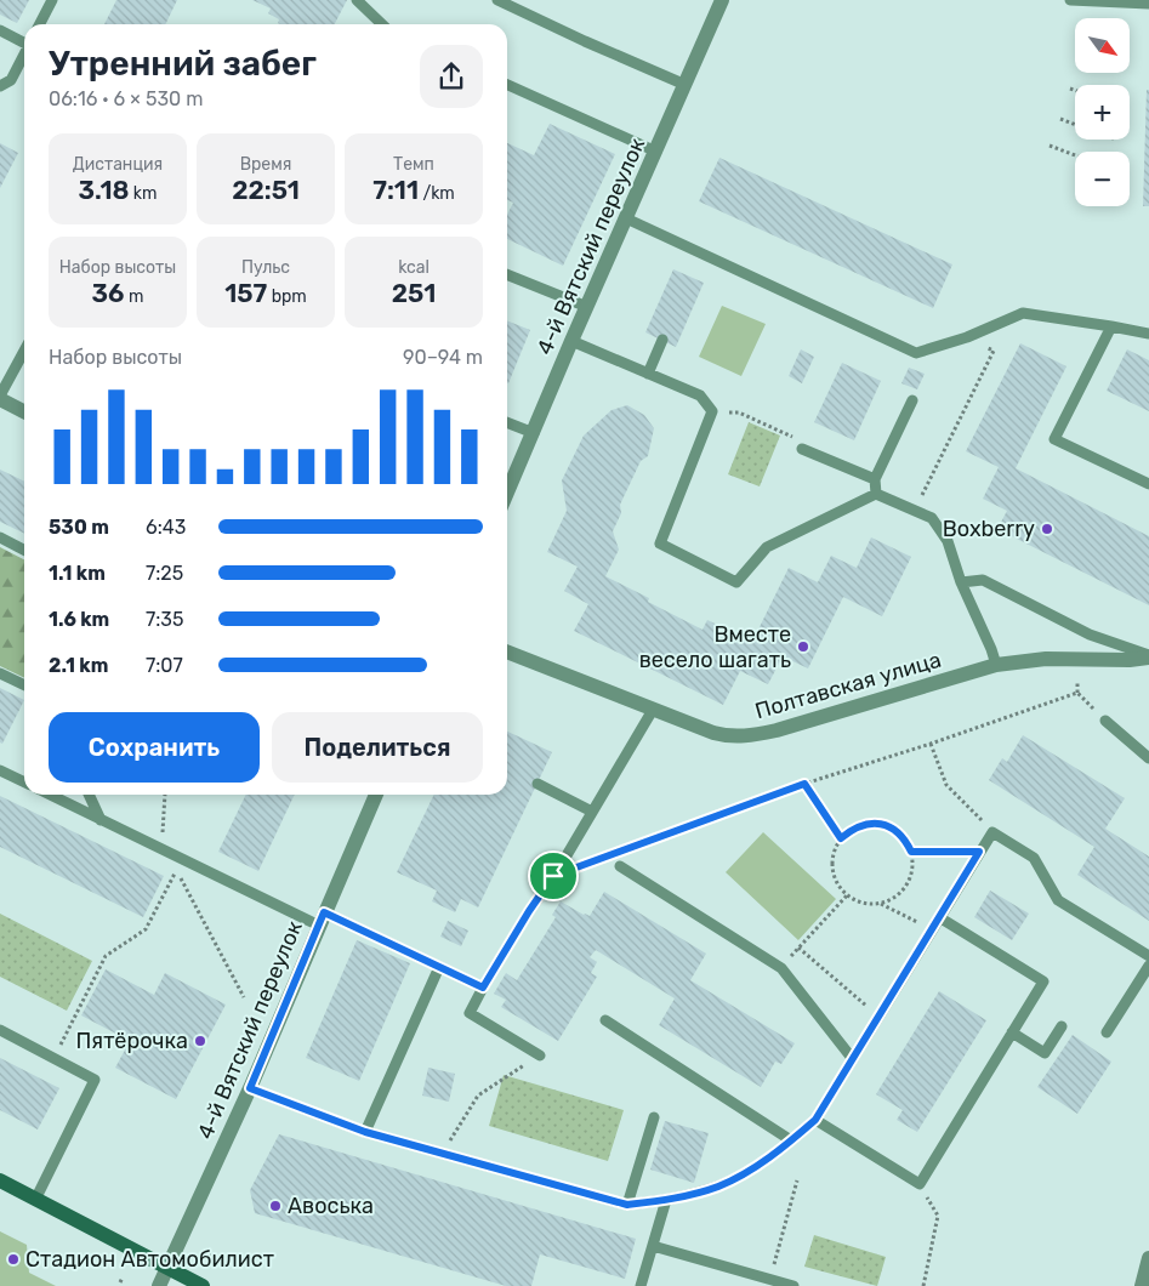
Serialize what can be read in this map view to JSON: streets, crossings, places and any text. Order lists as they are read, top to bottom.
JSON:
{
  "streets": {
    "street": ["4-й Вятский переулок", "Полтавская улица"]
  },
  "places": [
    "Boxberry",
    "Вместе весело шагать",
    "Пятёрочка",
    "Авоська",
    "Стадион Автомобилист"
  ],
  "north": "bottom right",
  "page": {
    "map_buttons": ["+", "−"],
    "heading": ["Утренний забег", "06:16 · 6 × 530 m"],
    "stats": [
      ["Дистанция", "3.18 km"],
      ["Время", "22:51"],
      ["Темп", "7:11 /km"],
      ["Набор высоты", "36 m"],
      ["Пульс", "157 bpm"],
      ["kcal", "251"]
    ],
    "chart": ["Набор высоты", "90–94 m"],
    "list": [
      {
        "name": "530 m",
        "note": "6:43"
      },
      {
        "name": "1.1 km",
        "note": "7:25"
      },
      {
        "name": "1.6 km",
        "note": "7:35"
      },
      {
        "name": "2.1 km",
        "note": "7:07"
      }
    ],
    "buttons": ["Сохранить", "Поделиться"]
  }
}
